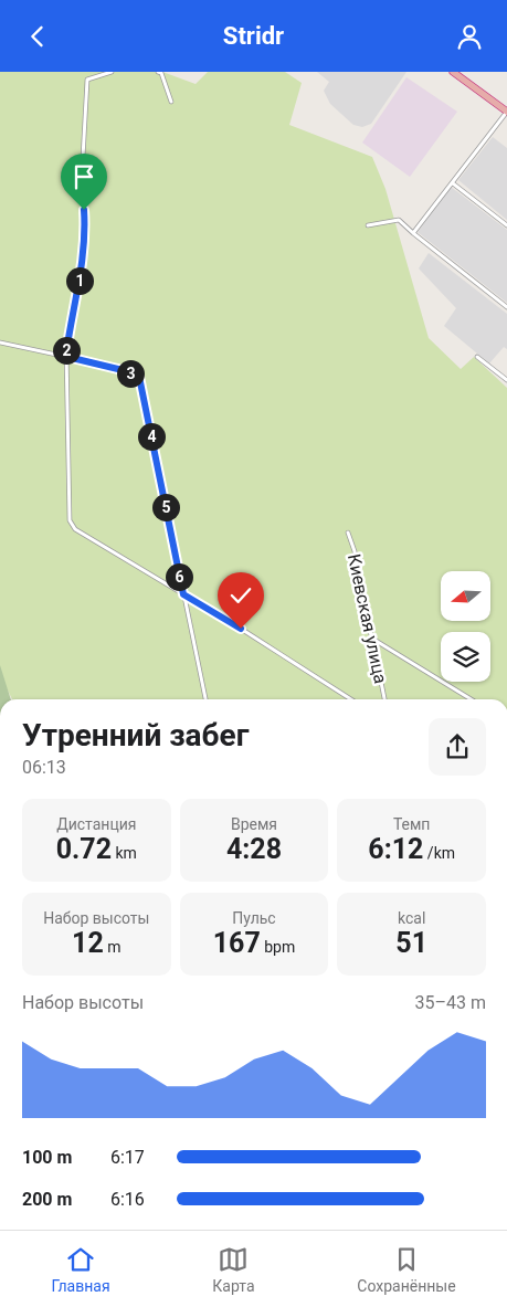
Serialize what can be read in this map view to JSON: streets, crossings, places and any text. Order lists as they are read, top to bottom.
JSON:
{
  "streets": {
    "street": ["Киевская улица"]
  },
  "north": "left",
  "page": {
    "header": "Stridr",
    "pins": [
      "1",
      "2",
      "3",
      "4",
      "5",
      "6"
    ],
    "heading": ["Утренний забег", "06:13"],
    "stats": [
      ["Дистанция", "0.72 km"],
      ["Время", "4:28"],
      ["Темп", "6:12 /km"],
      ["Набор высоты", "12 m"],
      ["Пульс", "167 bpm"],
      ["kcal", "51"]
    ],
    "chart": ["Набор высоты", "35–43 m"],
    "list": [
      {
        "name": "100 m",
        "note": "6:17"
      },
      {
        "name": "200 m",
        "note": "6:16"
      }
    ],
    "tabs": ["Главная", "Карта", "Сохранённые"]
  }
}
